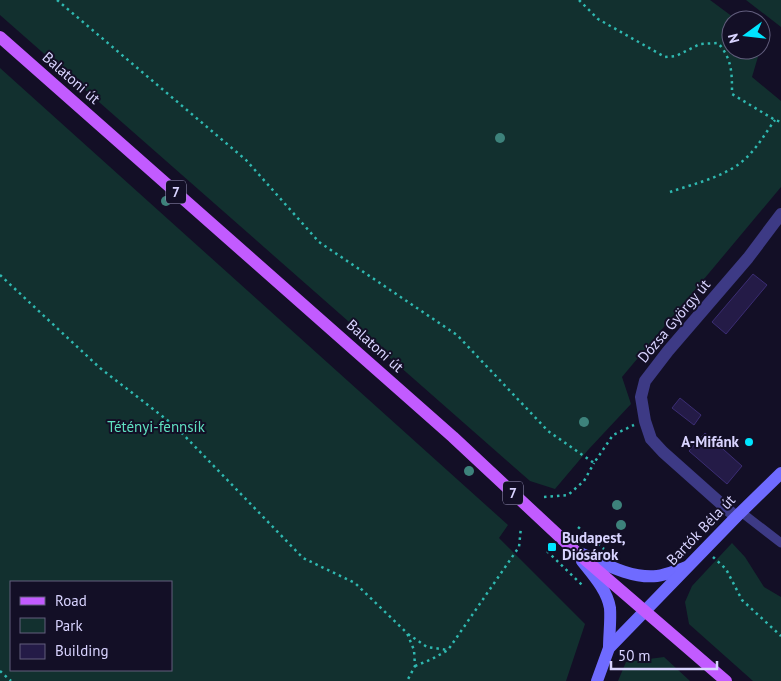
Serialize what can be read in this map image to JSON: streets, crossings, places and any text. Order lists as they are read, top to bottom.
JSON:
{
  "streets": {
    "main road": ["Balatoni út", "7"],
    "street": ["Dózsa György út", "Bartók Béla út"]
  },
  "crossings": [
    ["Balatoni út", "Bartók Béla út"],
    ["Dózsa György út", "Bartók Béla út"]
  ],
  "parks": ["Tétényi-fennsík"],
  "places": {
    "other": ["A-Mifánk"],
    "transit": ["Budapest, Diósárok"]
  },
  "legend": ["Road", "Park", "Building"],
  "scale_bar": "50 m",
  "north": "left"
}
